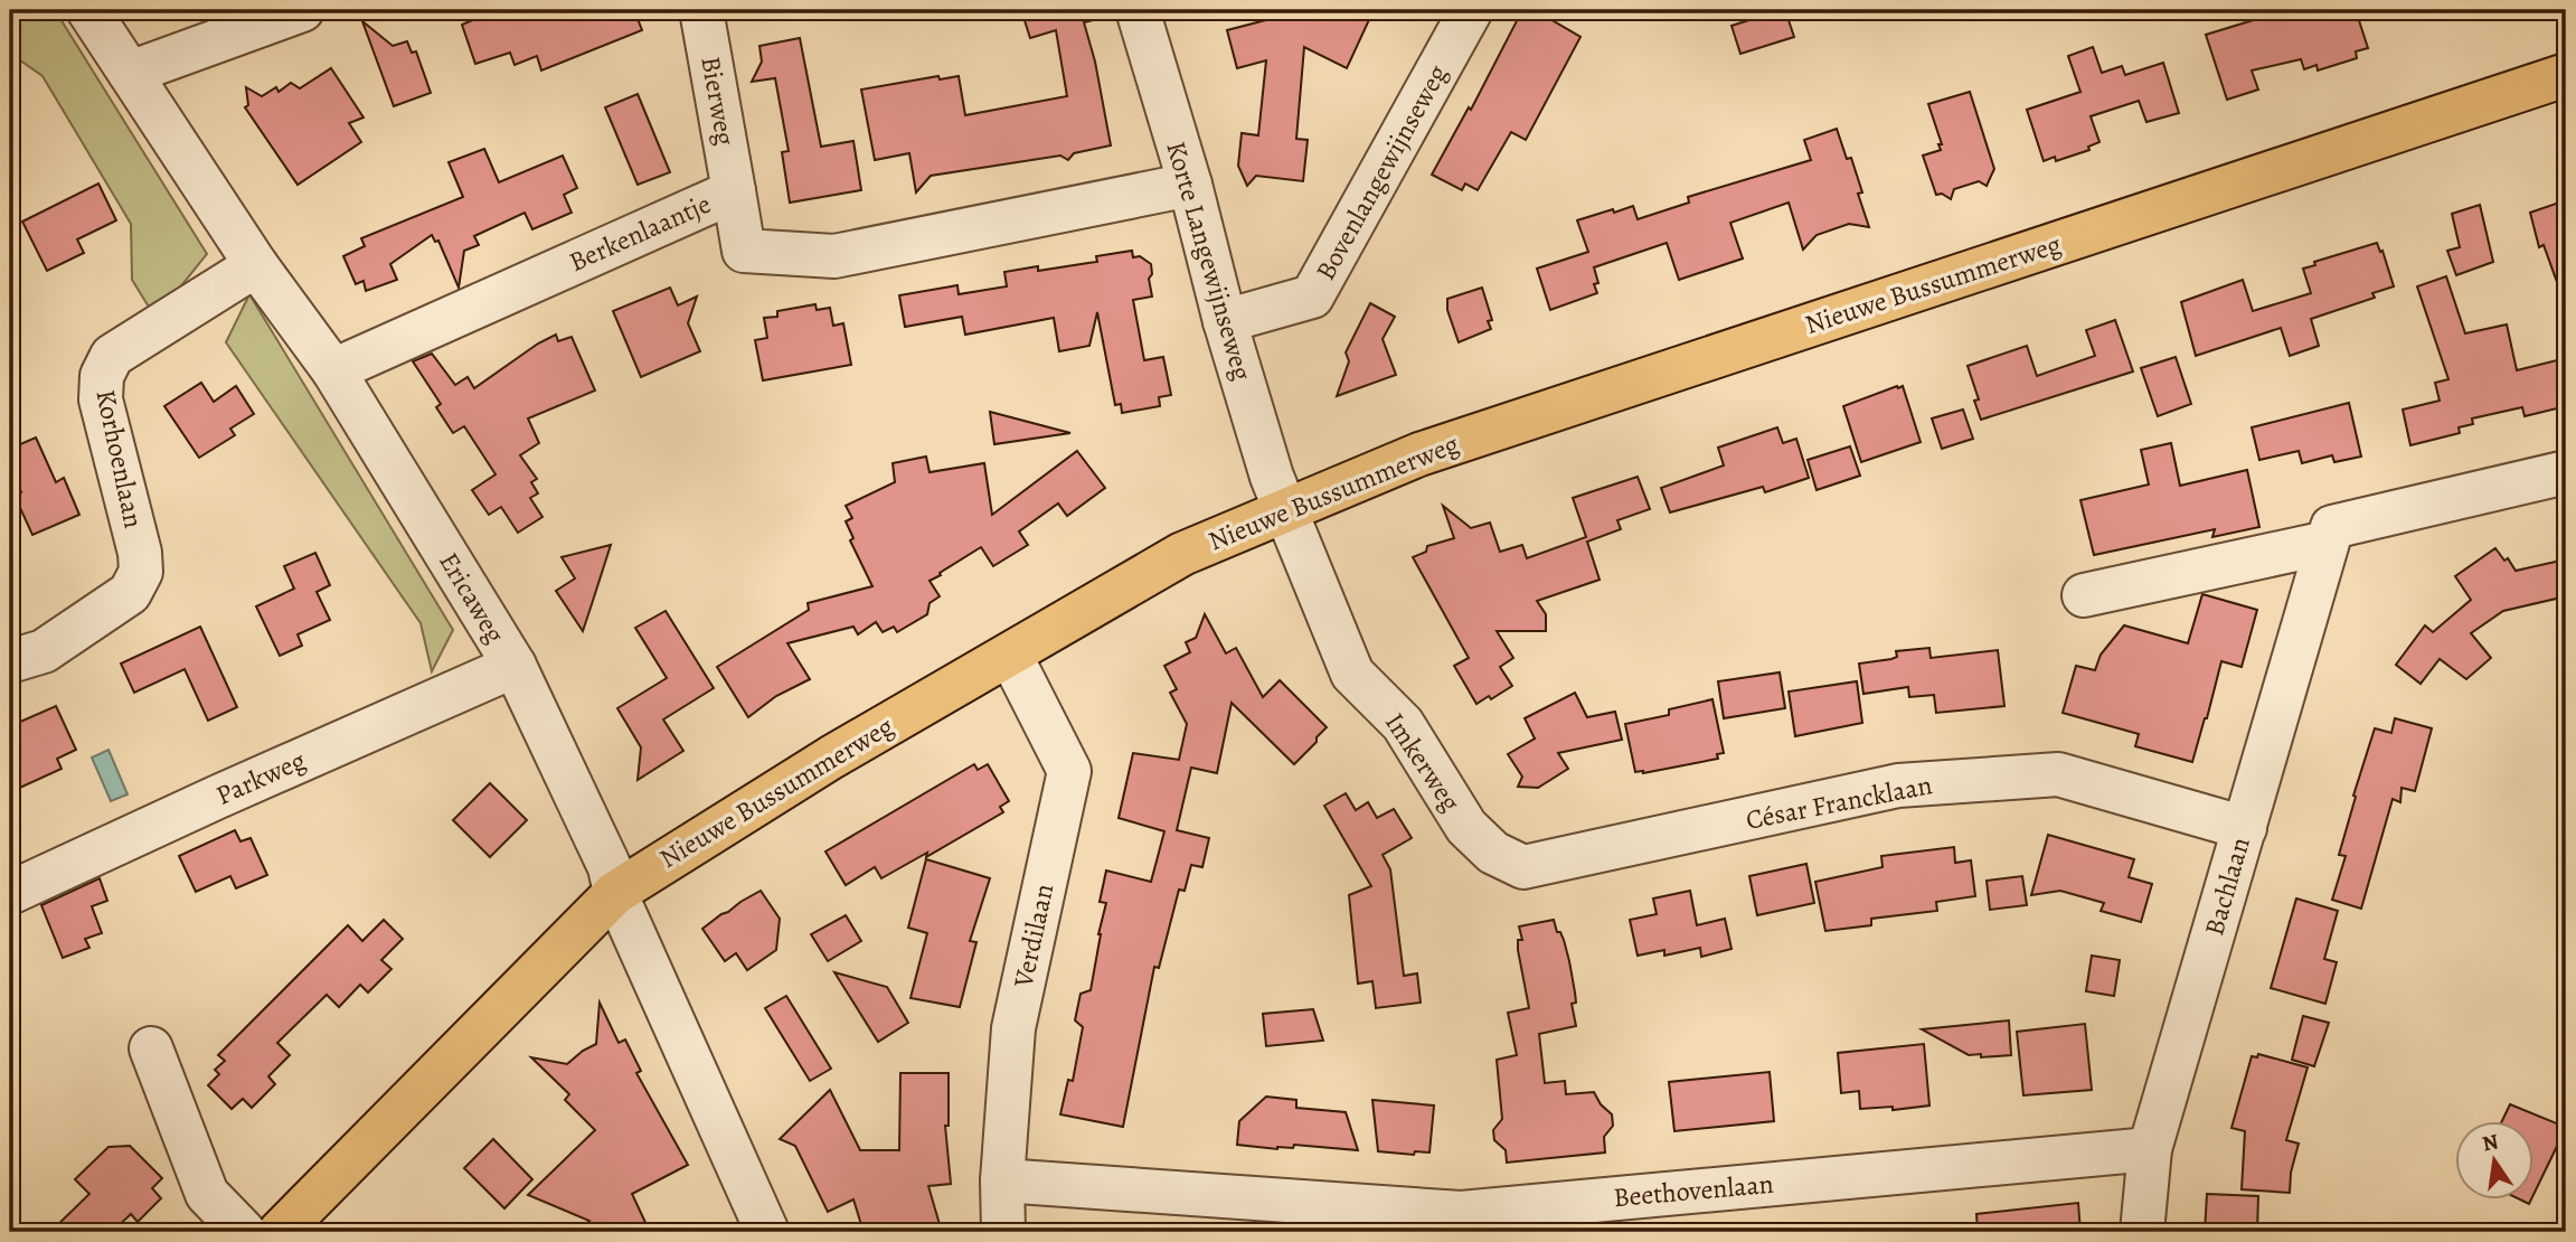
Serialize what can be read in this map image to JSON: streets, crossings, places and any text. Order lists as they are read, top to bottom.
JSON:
{
  "streets": {
    "main road": ["Nieuwe Bussummerweg"],
    "street": [
      "Bierweg",
      "Bovenlangewijnseweg",
      "Berkenlaantje",
      "Korte Langewijnseweg",
      "Korhoenlaan",
      "Ericaweg",
      "Imkerweg",
      "Parkweg",
      "César Francklaan",
      "Bachlaan",
      "Verdilaan",
      "Beethovenlaan"
    ]
  },
  "crossings": [
    ["Bierweg", "Berkenlaantje"],
    ["Bovenlangewijnseweg", "Korte Langewijnseweg"],
    ["Berkenlaantje", "Korte Langewijnseweg"],
    ["Berkenlaantje", "Ericaweg"],
    ["Korte Langewijnseweg", "Nieuwe Bussummerweg"],
    ["Korte Langewijnseweg", "Imkerweg"],
    ["Nieuwe Bussummerweg", "Ericaweg"],
    ["Nieuwe Bussummerweg", "Imkerweg"],
    ["Nieuwe Bussummerweg", "Verdilaan"],
    ["Korhoenlaan", "Ericaweg"],
    ["Ericaweg", "Parkweg"],
    ["Imkerweg", "César Francklaan"],
    ["César Francklaan", "Bachlaan"],
    ["Bachlaan", "Beethovenlaan"],
    ["Verdilaan", "Beethovenlaan"]
  ],
  "north": "top"
}
